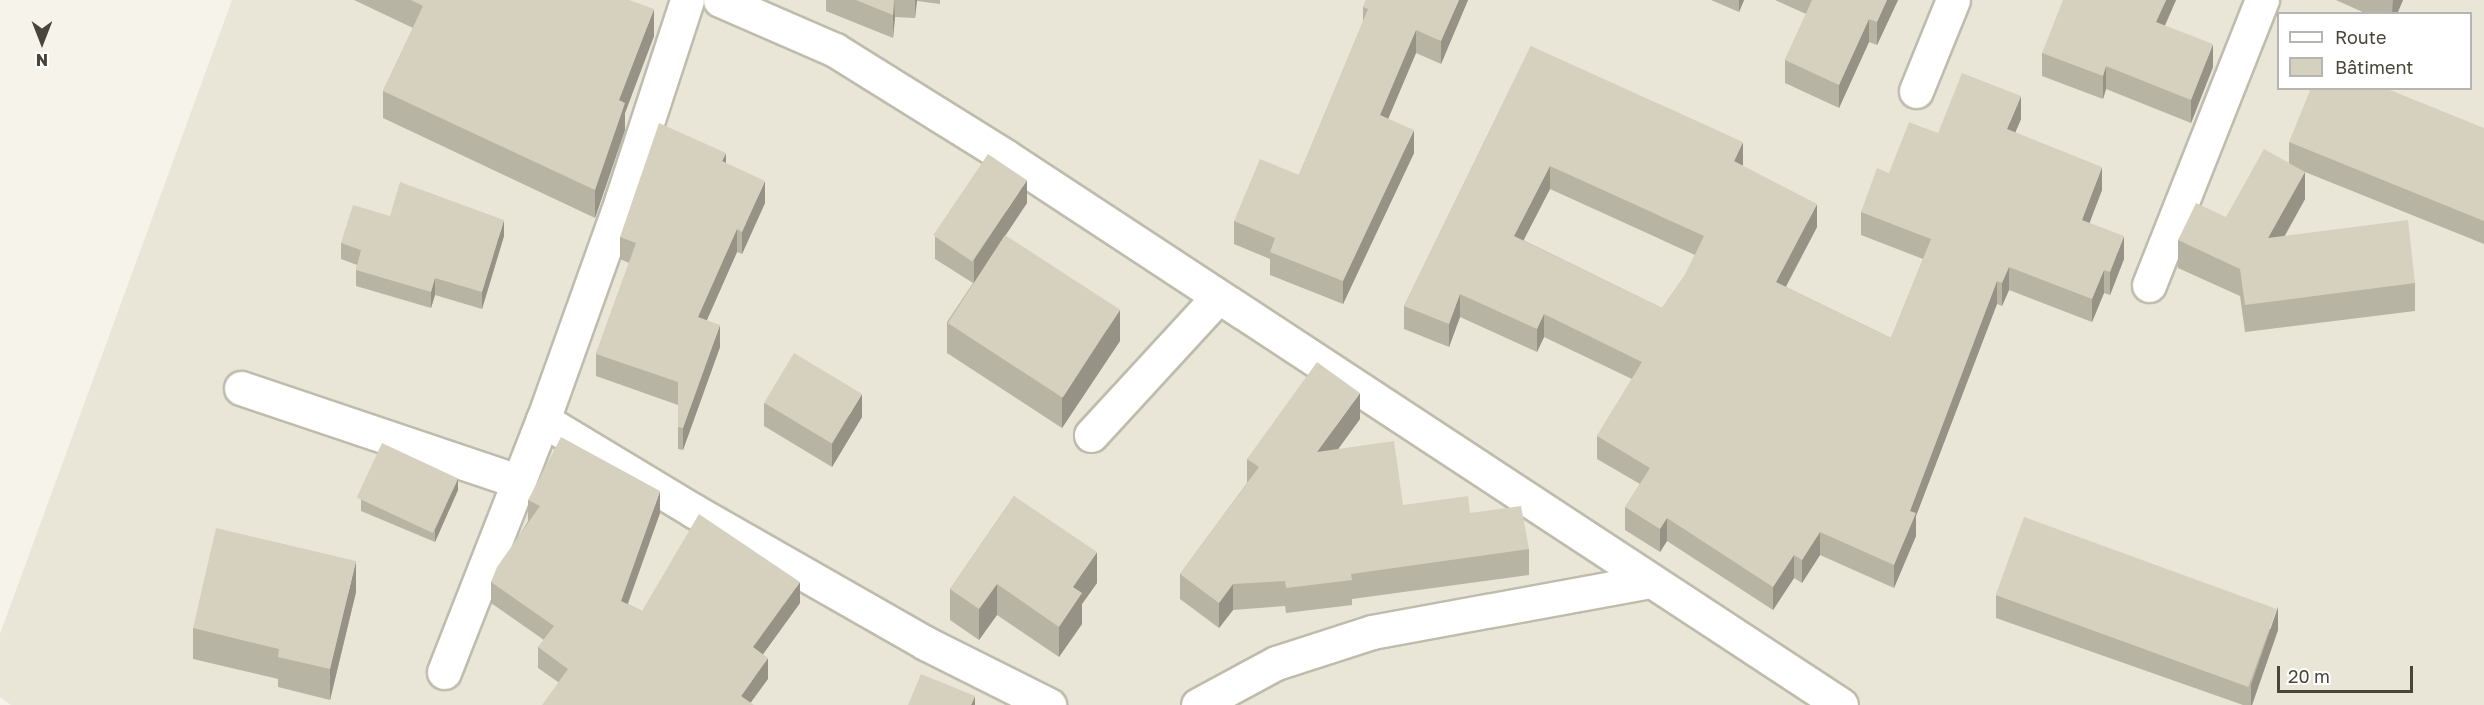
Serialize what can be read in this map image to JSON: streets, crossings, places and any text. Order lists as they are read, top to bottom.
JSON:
{
  "legend": ["Route", "Bâtiment"],
  "scale_bar": "20 m",
  "north": "bottom"
}
